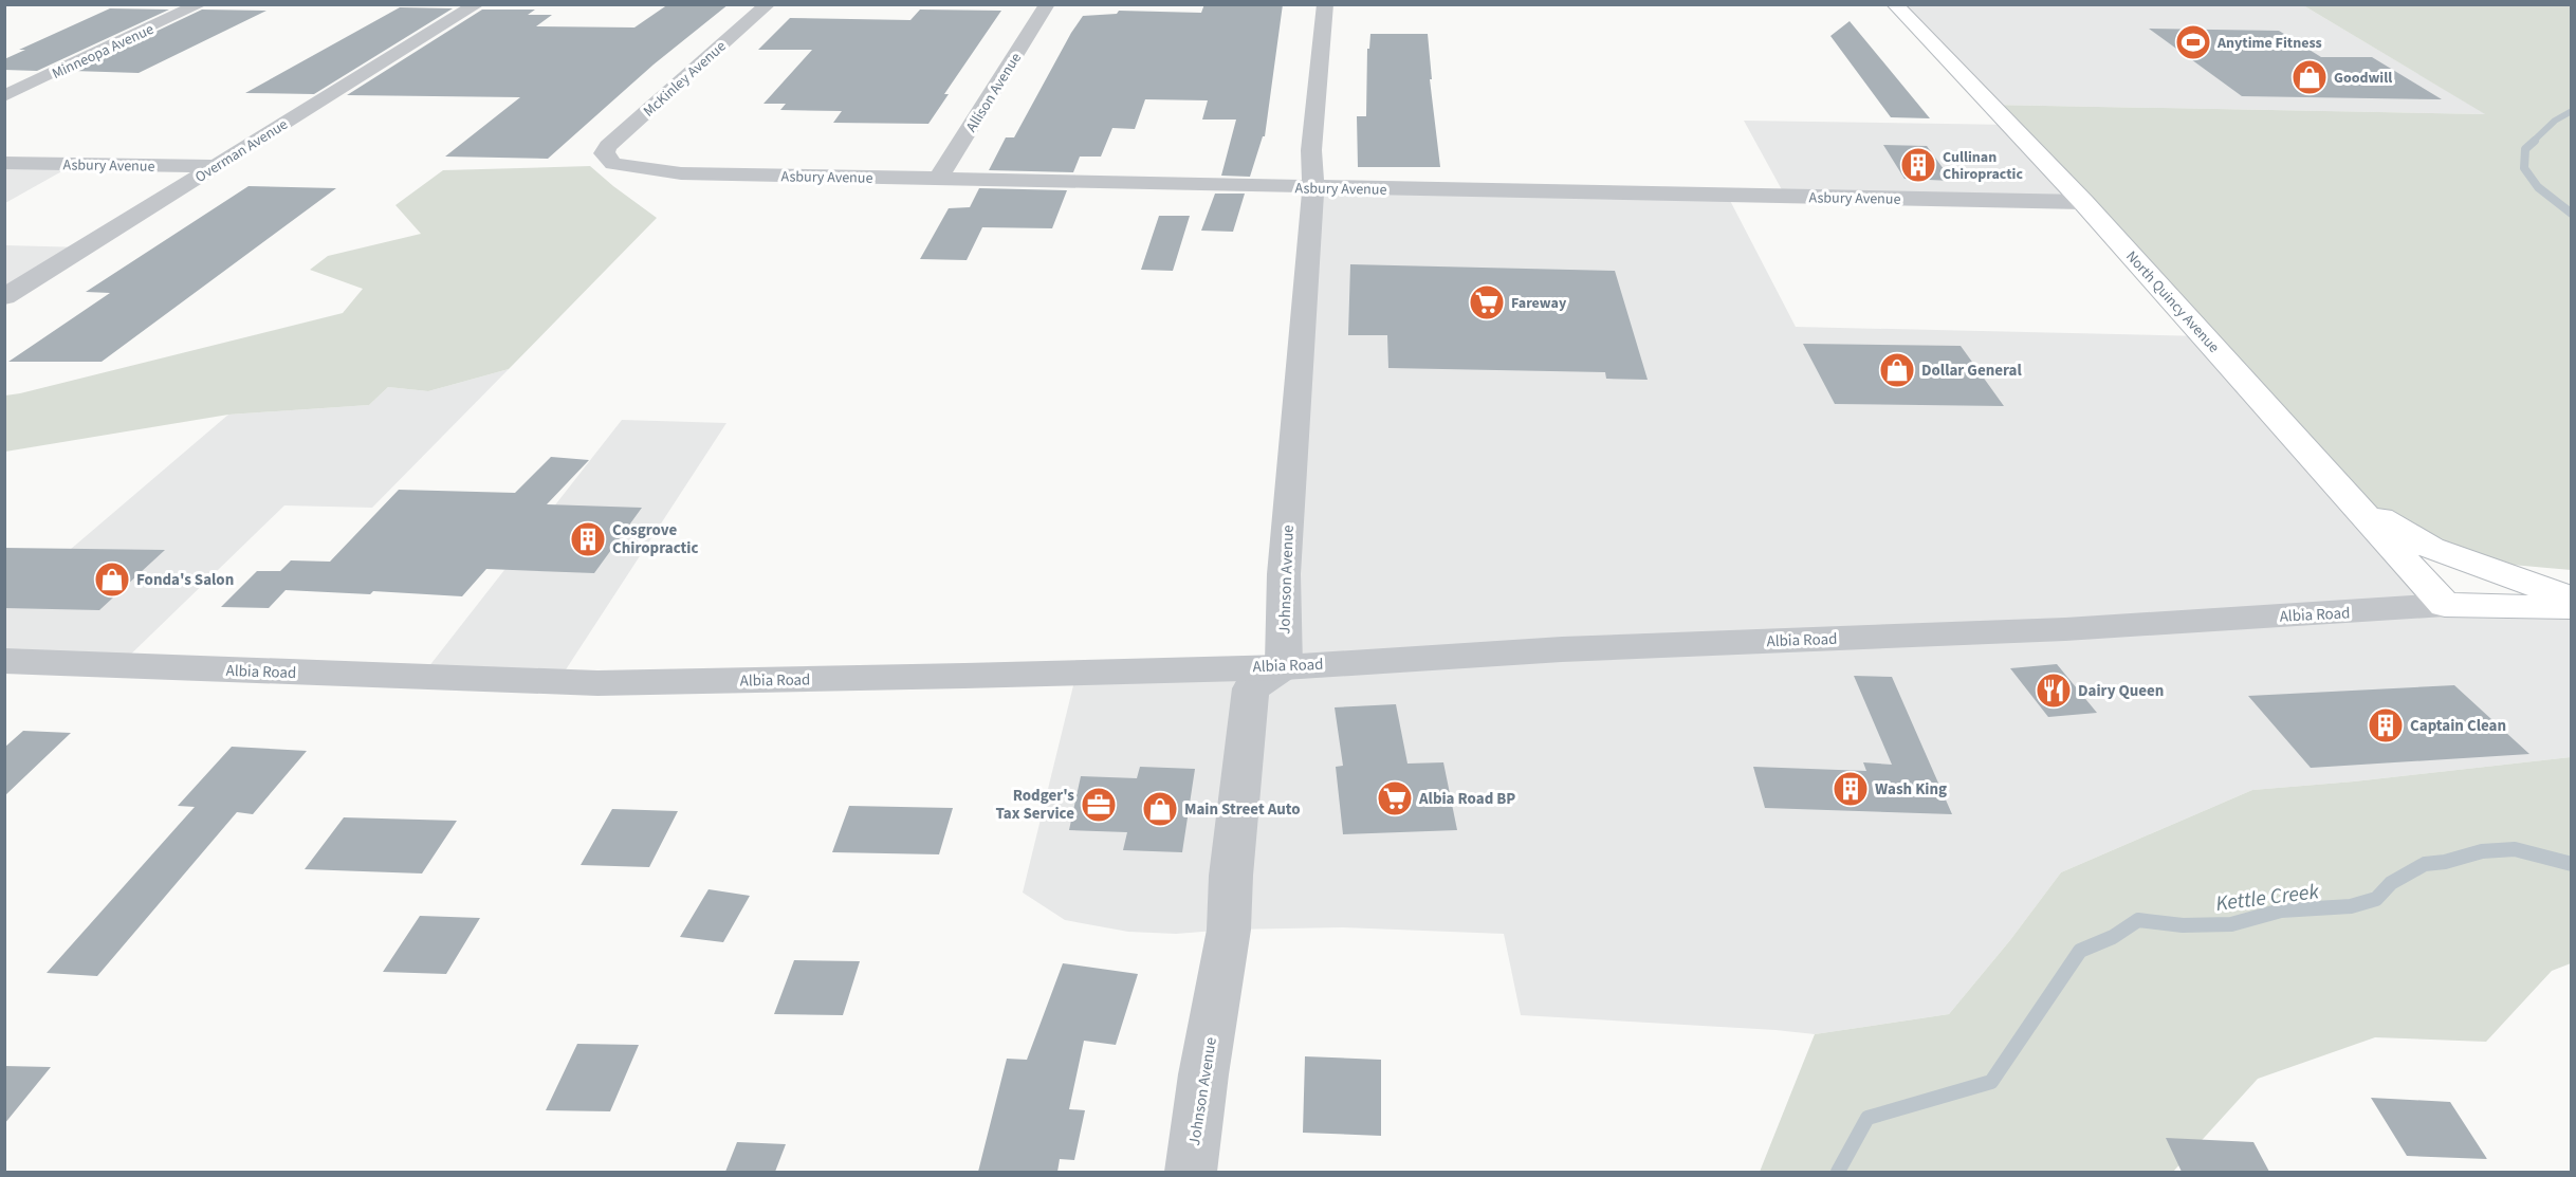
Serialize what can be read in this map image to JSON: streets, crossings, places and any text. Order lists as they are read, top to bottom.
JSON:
{
  "streets": {
    "main road": ["North Quincy Avenue", "Albia Road"],
    "street": [
      "Minneopa Avenue",
      "McKinley Avenue",
      "Allison Avenue",
      "Overman Avenue",
      "Asbury Avenue",
      "Johnson Avenue"
    ]
  },
  "crossings": [
    ["McKinley Avenue", "Asbury Avenue"],
    ["Allison Avenue", "Asbury Avenue"],
    ["Overman Avenue", "Asbury Avenue"],
    ["Asbury Avenue", "North Quincy Avenue"],
    ["Asbury Avenue", "Johnson Avenue"],
    ["North Quincy Avenue", "Albia Road"],
    ["Johnson Avenue", "Albia Road"]
  ],
  "water": ["Kettle Creek"],
  "places": {
    "sports": ["Anytime Fitness"],
    "shop": [
      "Goodwill",
      "Dollar General",
      "Fonda's Salon",
      "Main Street Auto"
    ],
    "building": [
      "Cullinan Chiropractic",
      "Cosgrove Chiropractic",
      "Captain Clean",
      "Wash King"
    ],
    "supermarket": ["Fareway", "Albia Road BP"],
    "restaurant": ["Dairy Queen"],
    "office": ["Rodger's Tax Service"]
  }
}
